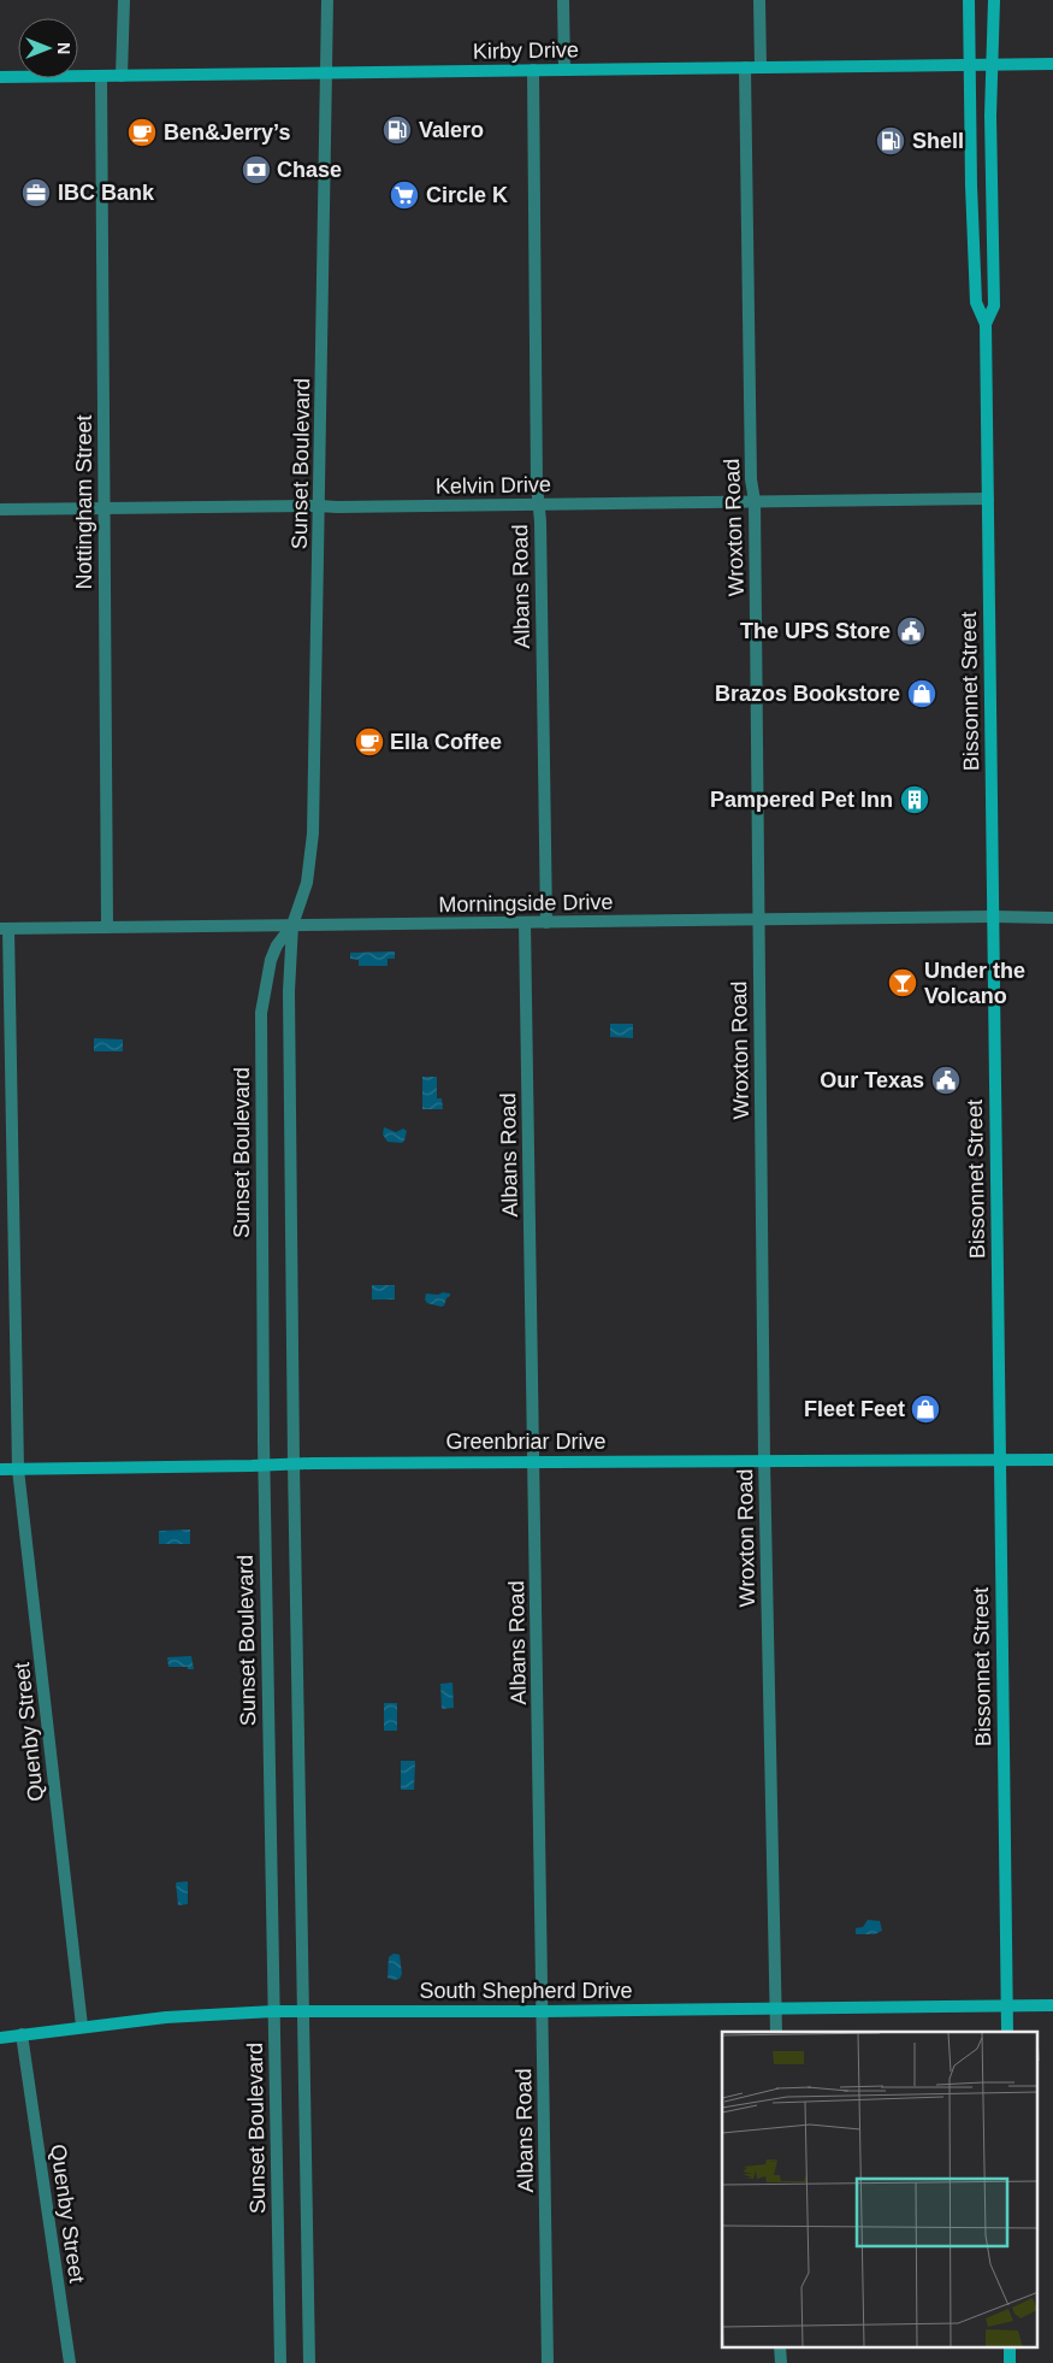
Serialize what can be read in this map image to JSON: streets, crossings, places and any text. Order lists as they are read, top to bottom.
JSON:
{
  "streets": {
    "main road": [
      "Kirby Drive",
      "Bissonnet Street",
      "Greenbriar Drive",
      "South Shepherd Drive"
    ],
    "street": [
      "Sunset Boulevard",
      "Kelvin Drive",
      "Nottingham Street",
      "Wroxton Road",
      "Albans Road",
      "Morningside Drive",
      "Quenby Street"
    ]
  },
  "crossings": [
    ["Kirby Drive", "Sunset Boulevard"],
    ["Kirby Drive", "Nottingham Street"],
    ["Kirby Drive", "Wroxton Road"],
    ["Kirby Drive", "Albans Road"],
    ["Kirby Drive", "Bissonnet Street"],
    ["Sunset Boulevard", "Kelvin Drive"],
    ["Sunset Boulevard", "Morningside Drive"],
    ["Sunset Boulevard", "Greenbriar Drive"],
    ["Sunset Boulevard", "South Shepherd Drive"],
    ["Kelvin Drive", "Nottingham Street"],
    ["Kelvin Drive", "Wroxton Road"],
    ["Kelvin Drive", "Albans Road"],
    ["Kelvin Drive", "Bissonnet Street"],
    ["Nottingham Street", "Morningside Drive"],
    ["Wroxton Road", "Morningside Drive"],
    ["Wroxton Road", "Greenbriar Drive"],
    ["Wroxton Road", "South Shepherd Drive"],
    ["Albans Road", "Morningside Drive"],
    ["Albans Road", "Greenbriar Drive"],
    ["Albans Road", "South Shepherd Drive"],
    ["Bissonnet Street", "Morningside Drive"],
    ["Bissonnet Street", "Greenbriar Drive"],
    ["Bissonnet Street", "South Shepherd Drive"],
    ["Morningside Drive", "Quenby Street"],
    ["Greenbriar Drive", "Quenby Street"],
    ["Quenby Street", "South Shepherd Drive"]
  ],
  "places": {
    "fuel station": ["Valero", "Shell"],
    "cafe": ["Ben&Jerry’s", "Ella Coffee"],
    "bank": ["Chase"],
    "office": ["IBC Bank"],
    "supermarket": ["Circle K"],
    "public building": ["The UPS Store", "Our Texas"],
    "shop": ["Brazos Bookstore", "Fleet Feet"],
    "building": ["Pampered Pet Inn"],
    "bar": ["Under the Volcano"]
  },
  "north": "right"
}
